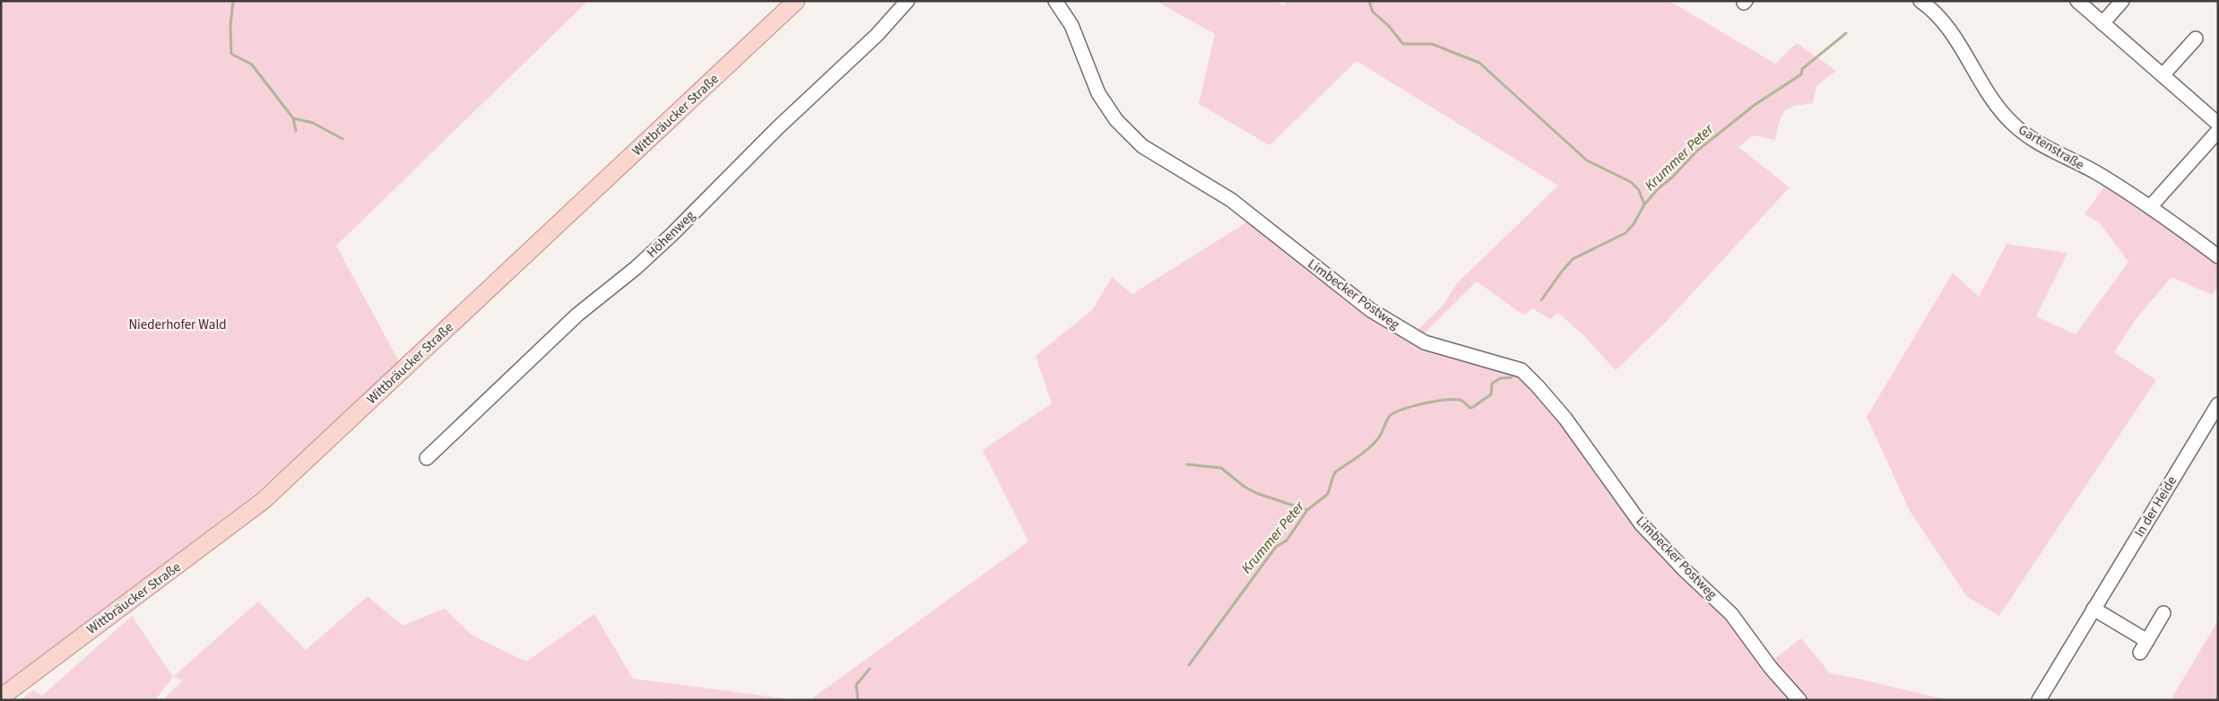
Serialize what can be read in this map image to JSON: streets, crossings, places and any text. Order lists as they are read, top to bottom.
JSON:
{
  "streets": {
    "main road": ["Wittbräucker Straße"],
    "street": [
      "Gartenstraße",
      "Höhenweg",
      "Limbecker Postweg",
      "In der Heide"
    ]
  },
  "water": ["Krummer Peter"],
  "parks": ["Niederhofer Wald"]
}
